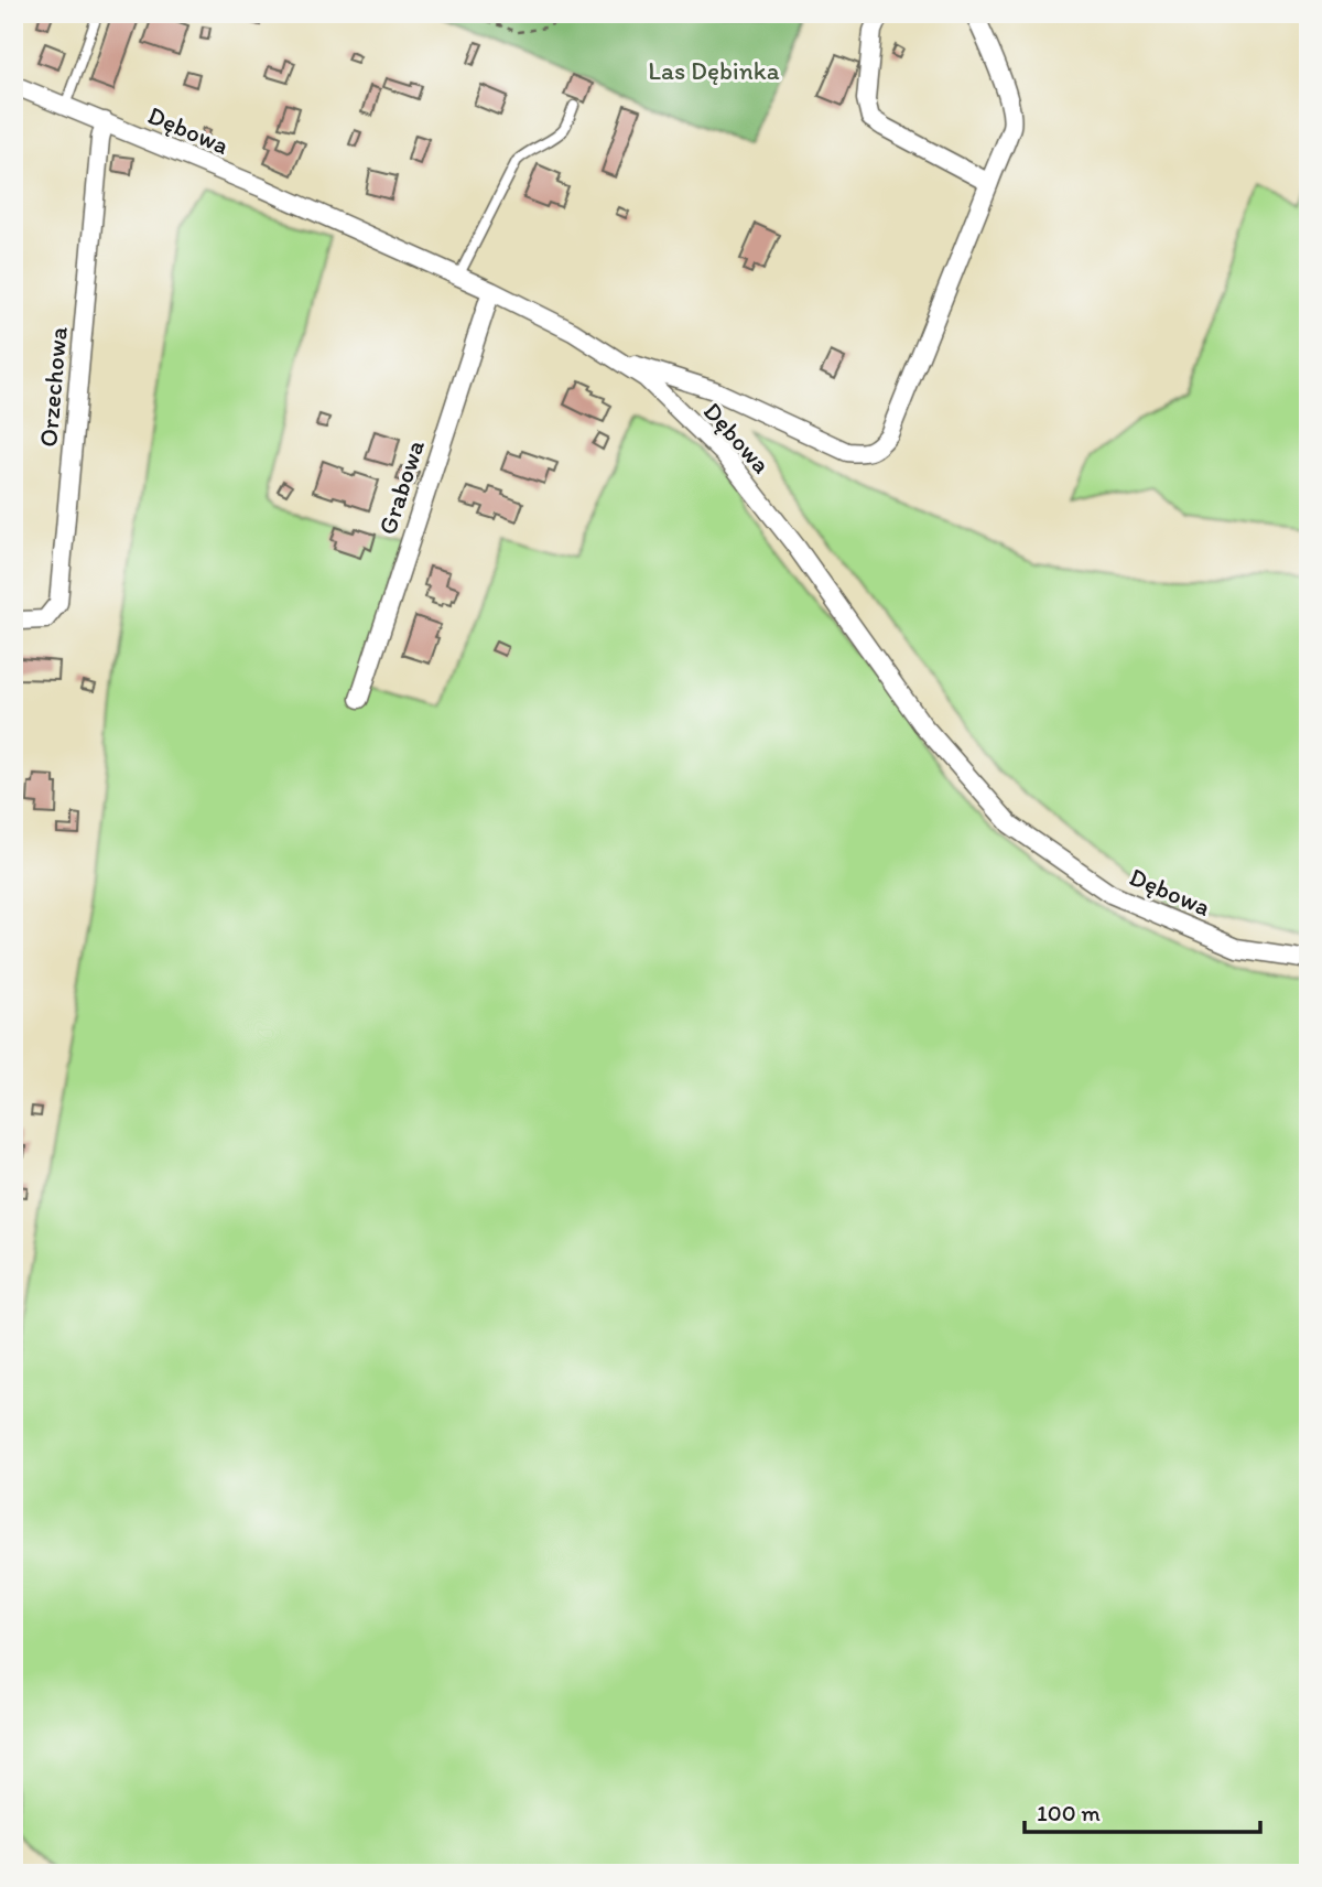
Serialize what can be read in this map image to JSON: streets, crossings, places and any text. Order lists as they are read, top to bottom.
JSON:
{
  "streets": {
    "street": ["Dębowa", "Orzechowa", "Grabowa"]
  },
  "crossings": [
    ["Dębowa", "Orzechowa"],
    ["Dębowa", "Grabowa"]
  ],
  "parks": ["Las Dębinka"],
  "scale_bar": "100 m"
}
